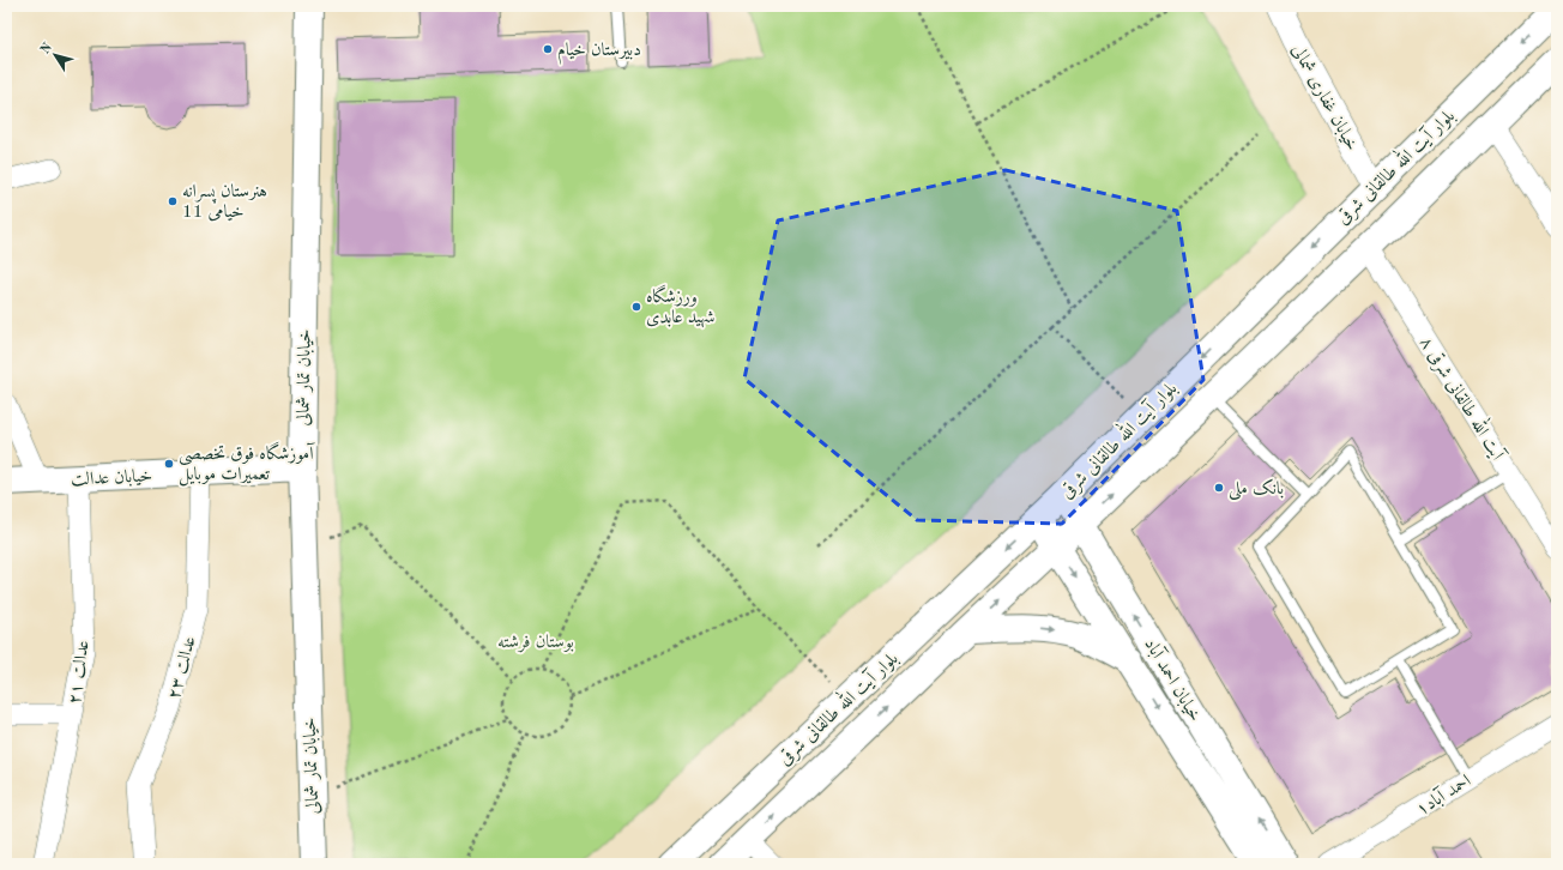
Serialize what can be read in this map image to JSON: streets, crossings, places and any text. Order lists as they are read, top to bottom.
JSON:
{
  "streets": {
    "main road": [
      "بلوار آیت الله طالقانی شرقی",
      "خیابان تمار شمالی",
      "خیابان عدالت",
      "خیابان احمد آباد"
    ],
    "street": [
      "خیابان غفاری شمالی",
      "آیت الله طالقانی شرقی ۸",
      "عدالت ۲۳",
      "عدالت ۲۱",
      "احمد آباد۱"
    ]
  },
  "crossings": [
    ["خیابان غفاری شمالی", "بلوار آیت الله طالقانی شرقی"],
    ["بلوار آیت الله طالقانی شرقی", "آیت الله طالقانی شرقی ۸"],
    ["بلوار آیت الله طالقانی شرقی", "خیابان احمد آباد"],
    ["خیابان تمار شمالی", "خیابان عدالت"],
    ["خیابان عدالت", "عدالت ۲۳"],
    ["خیابان عدالت", "عدالت ۲۱"]
  ],
  "parks": ["بوستان فرشته"],
  "places": [
    "دبیرستان خیام",
    "هنرستان پسرانه خیامی 11",
    "ورزشگاه شهید عابدی",
    "آموزشگاه فوق تخصصی تعمیرات موبایل",
    "بانک ملی"
  ],
  "north": "top left"
}
